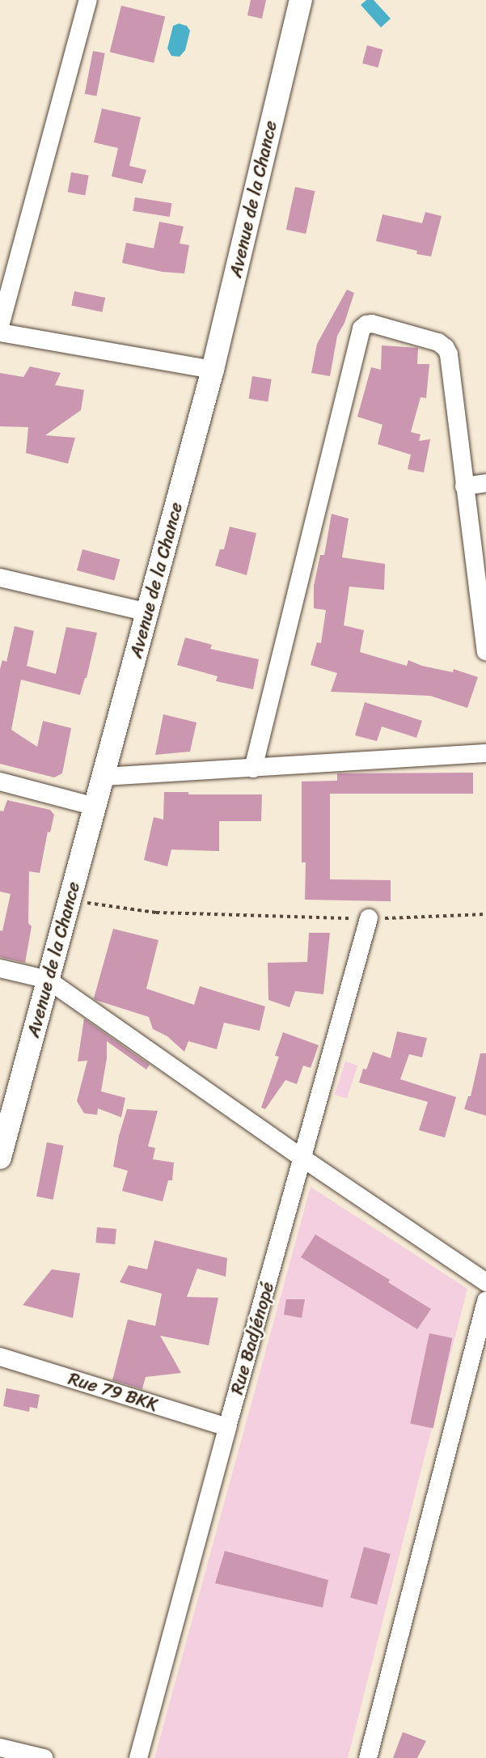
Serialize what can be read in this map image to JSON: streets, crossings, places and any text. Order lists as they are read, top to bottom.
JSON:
{
  "streets": {
    "main road": ["Avenue de la Chance"],
    "street": ["Rue Badjénopé", "Rue 79 BKK"]
  },
  "crossings": [
    ["Rue Badjénopé", "Rue 79 BKK"]
  ]
}
